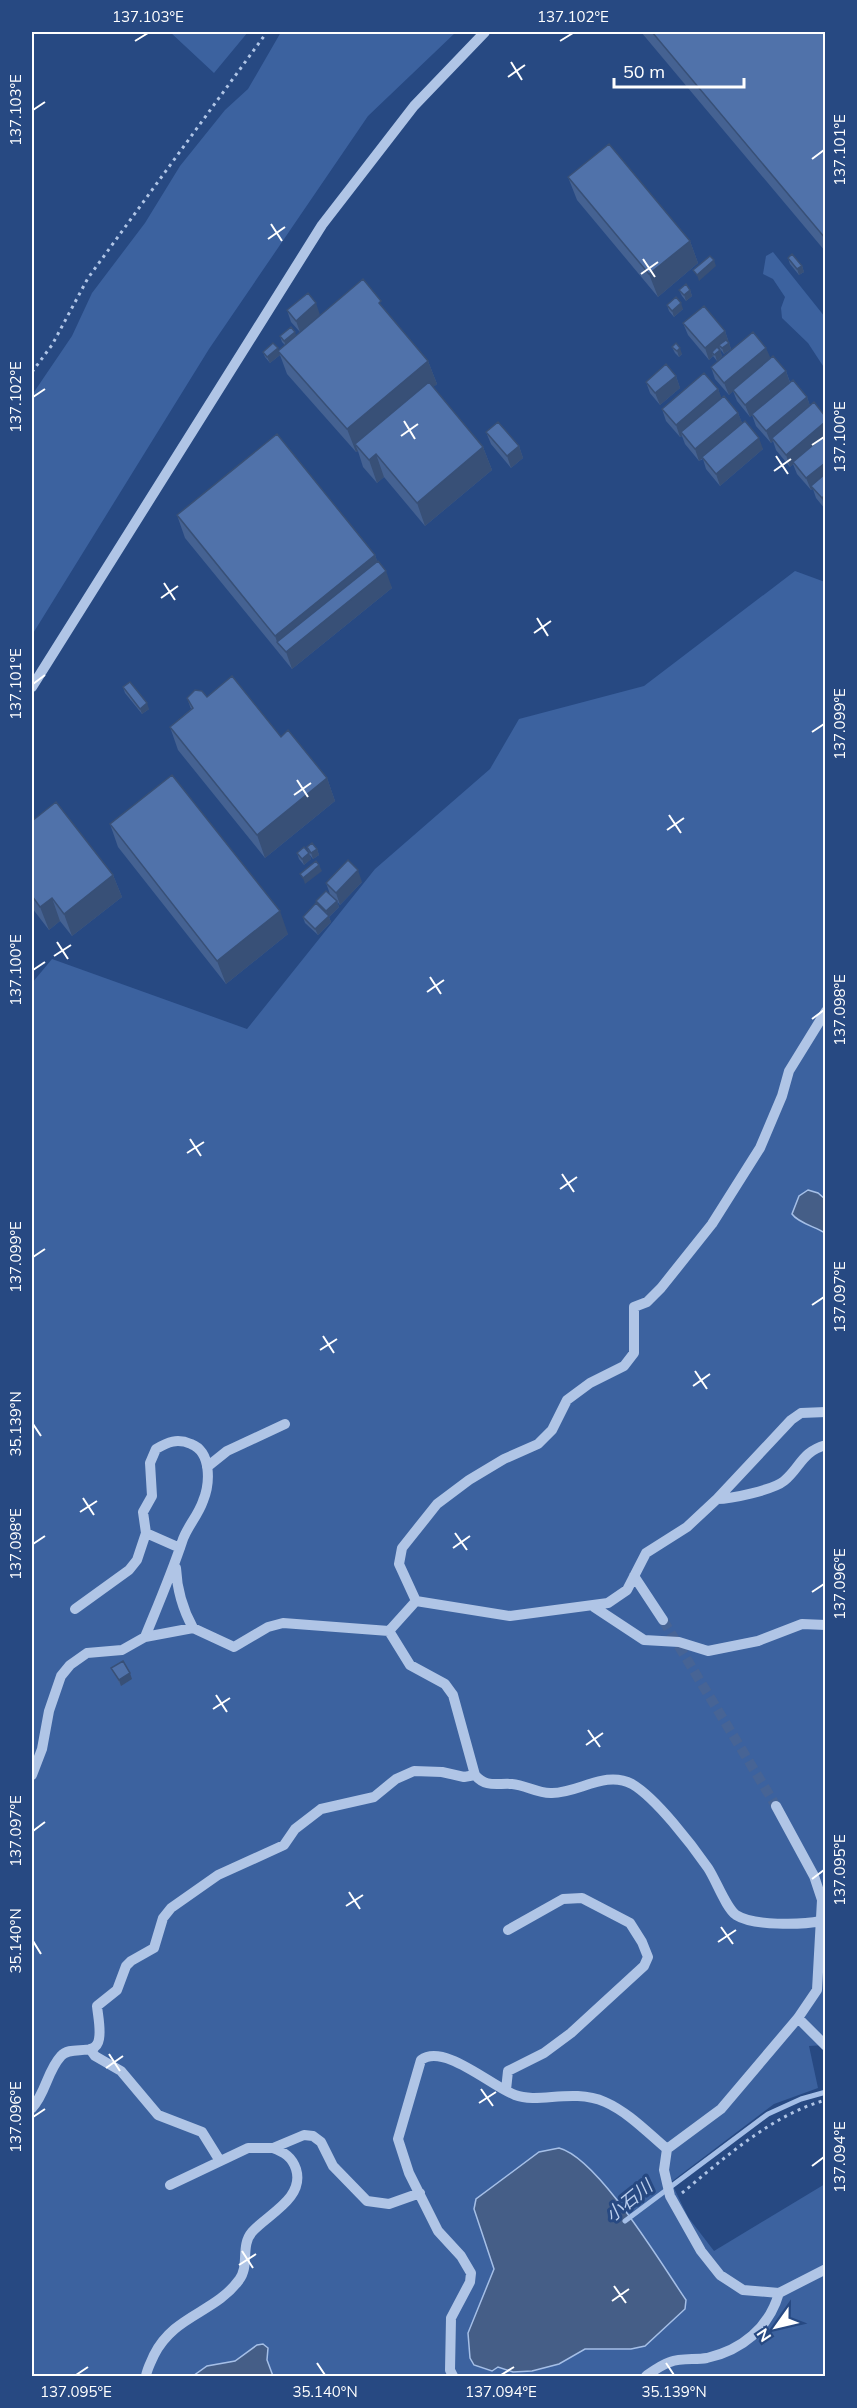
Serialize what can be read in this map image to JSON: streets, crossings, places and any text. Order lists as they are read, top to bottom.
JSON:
{
  "water": ["小石川"],
  "scale_bar": "50 m",
  "north": "bottom left",
  "coordinates": [
    "137.103°E",
    "137.102°E",
    "137.101°E",
    "137.100°E",
    "137.099°E",
    "137.098°E",
    "137.097°E",
    "35.139°N",
    "137.096°E",
    "137.095°E",
    "35.140°N",
    "137.094°E"
  ]
}
